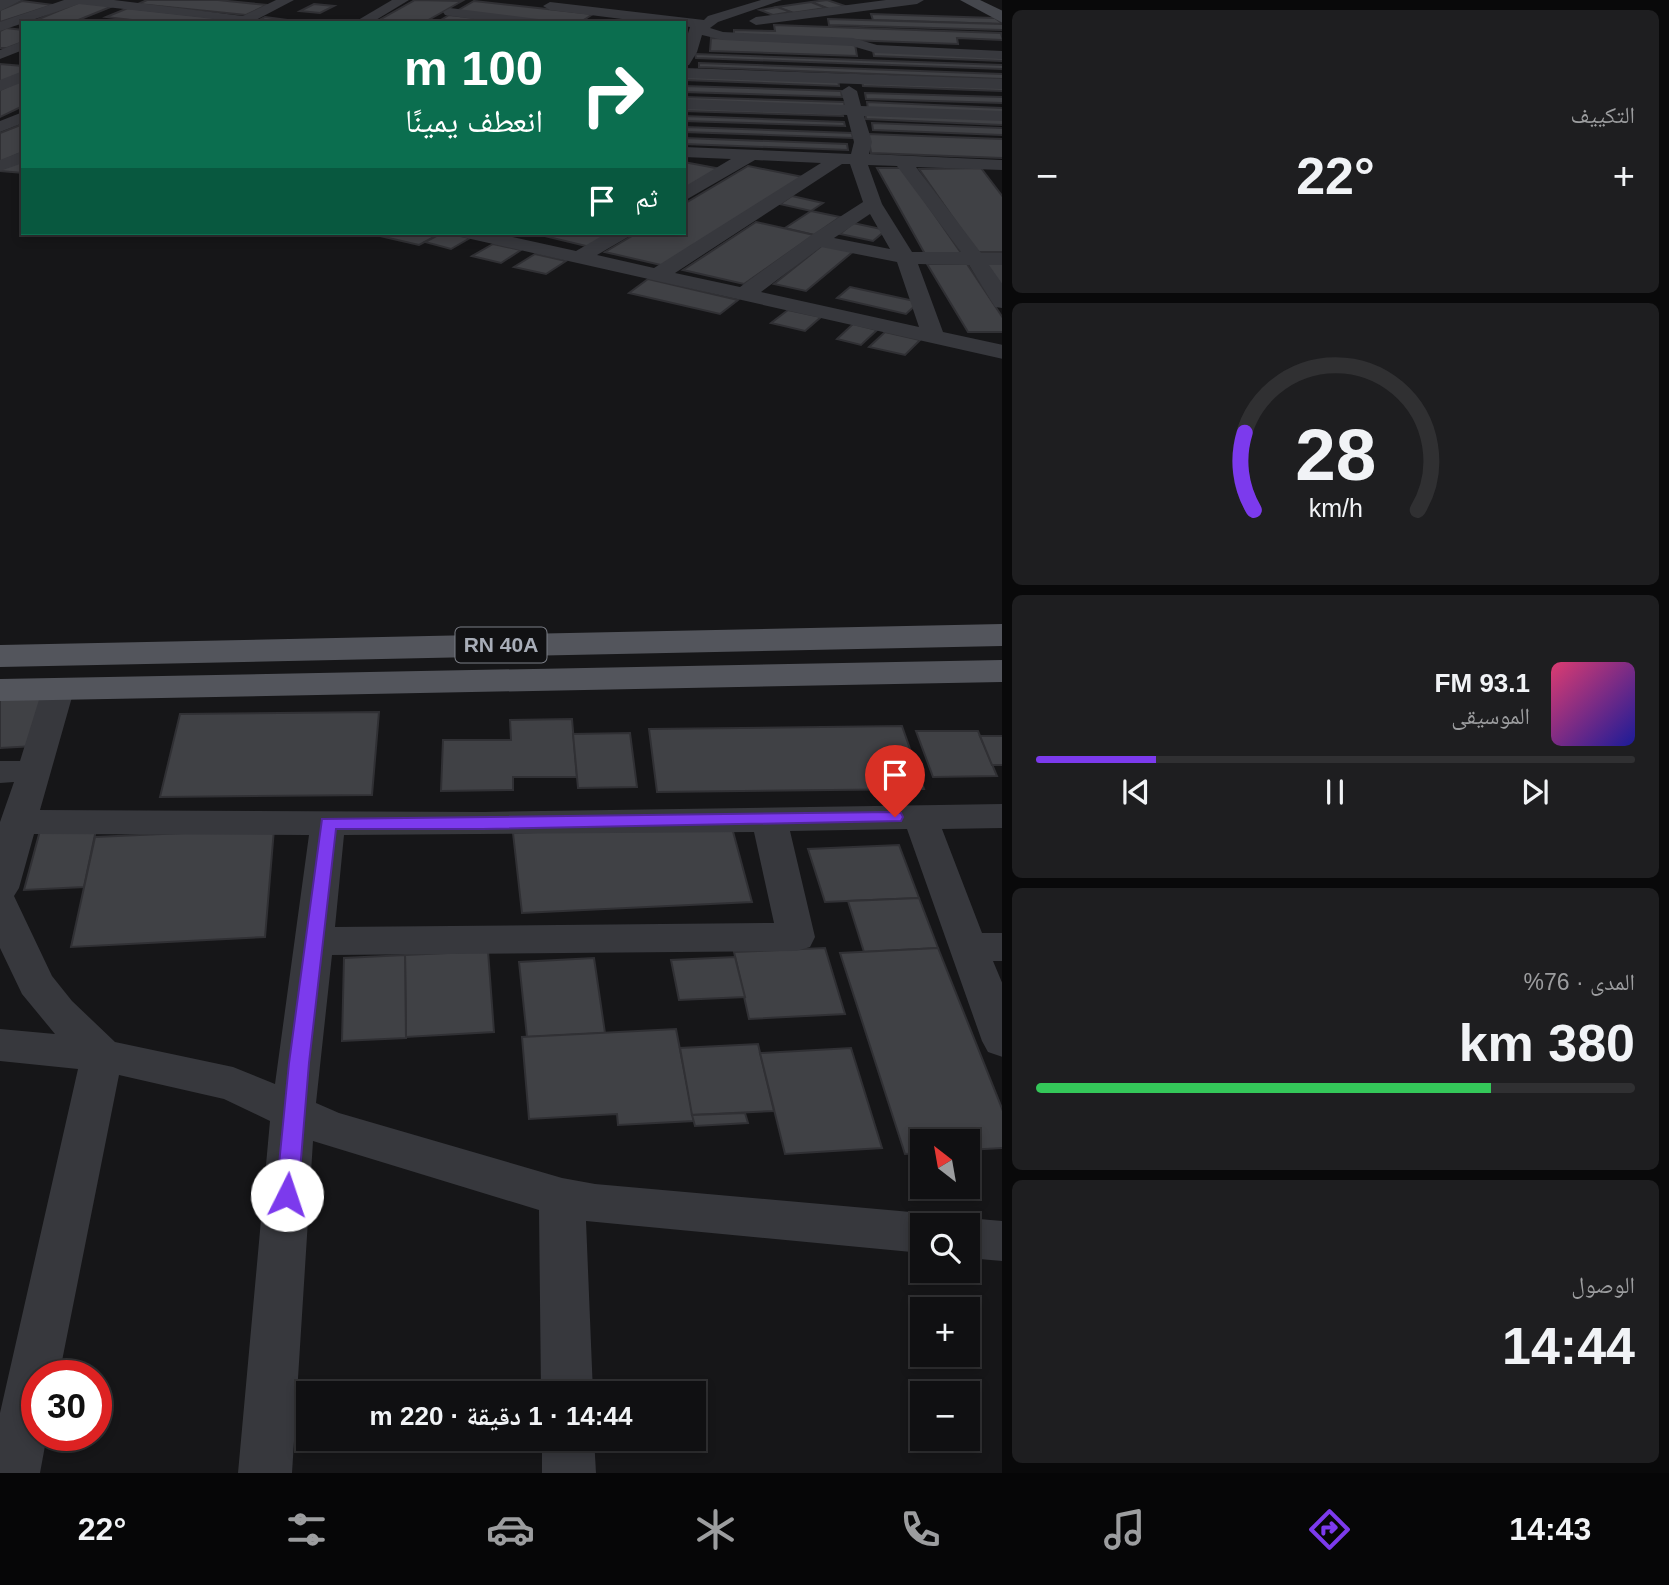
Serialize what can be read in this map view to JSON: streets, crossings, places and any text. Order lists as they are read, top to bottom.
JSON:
{
  "streets": {
    "main road": ["RN 40A"]
  },
  "north": "top left",
  "page": {
    "tile": [
      "التكييف",
      ["المدى · 76%", "380 km"],
      ["الوصول", "14:44"]
    ],
    "turn": ["100 m", "انعطف يمينًا"],
    "heat": ["−", "22°", "+"],
    "then": "ثم",
    "song": ["93.1 FM", "الموسيقى"],
    "map_buttons": ["+", "−"],
    "limit": "30",
    "trip": "14:44 · 1 دقيقة · 220 m",
    "tabs": ["14:43", "22°"],
    "gauge": ["28", "km/h"]
  }
}
